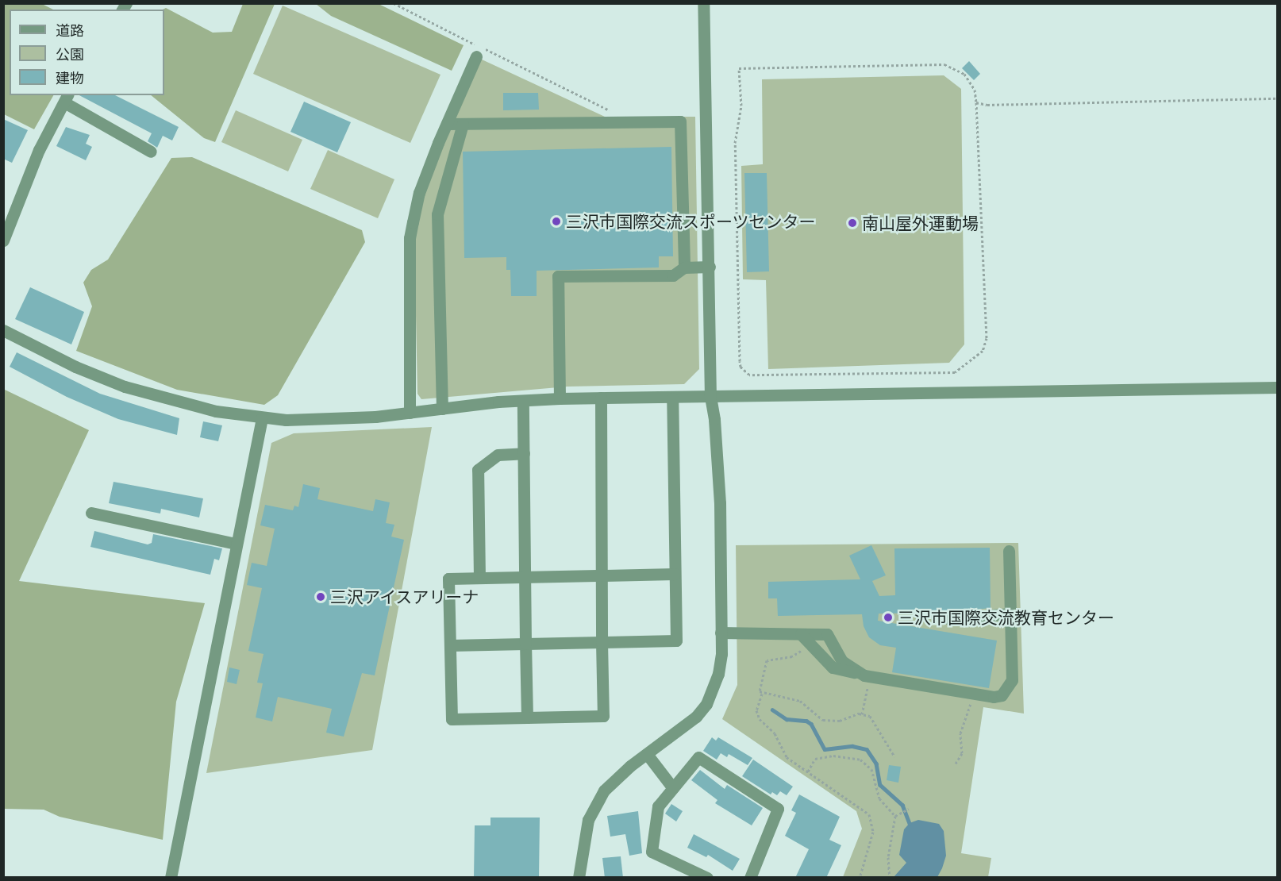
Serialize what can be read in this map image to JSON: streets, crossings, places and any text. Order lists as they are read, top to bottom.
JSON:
{
  "places": [
    "三沢市国際交流スポーツセンター",
    "南山屋外運動場",
    "三沢アイスアリーナ",
    "三沢市国際交流教育センター"
  ],
  "legend": ["道路", "公園", "建物"]
}
